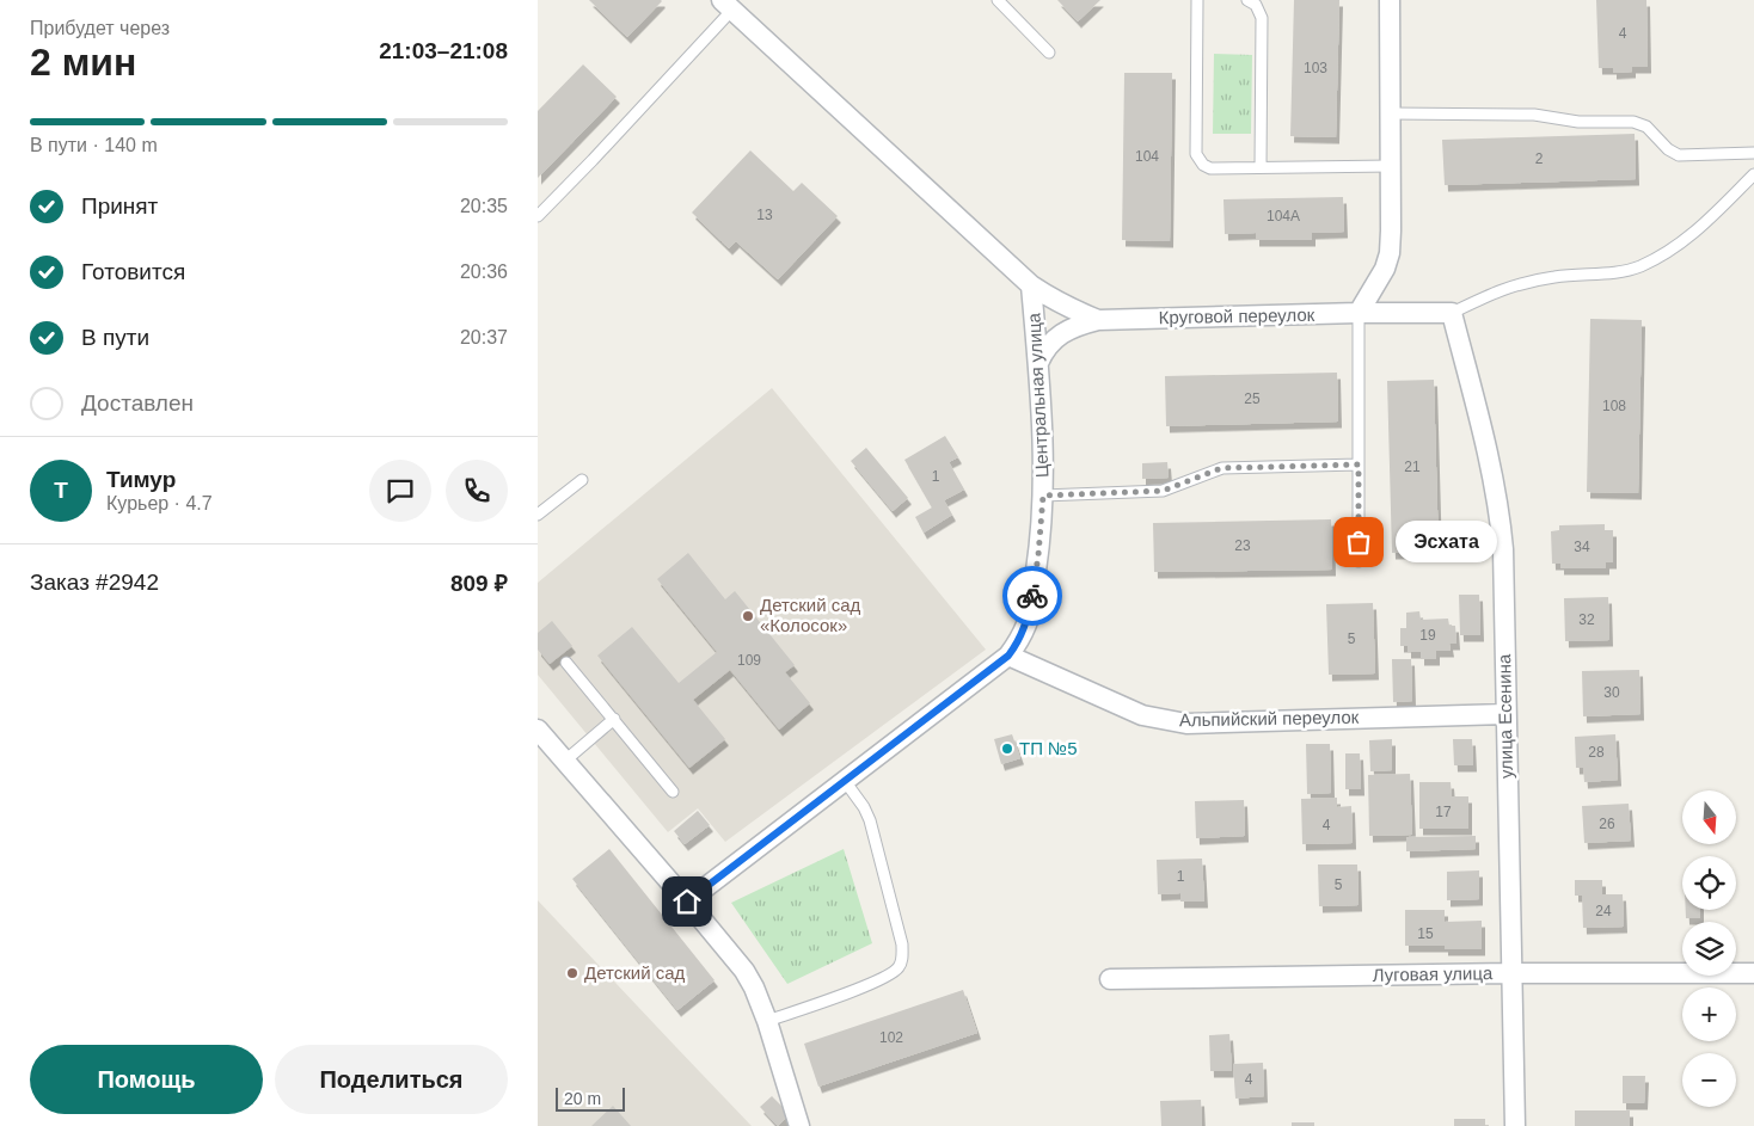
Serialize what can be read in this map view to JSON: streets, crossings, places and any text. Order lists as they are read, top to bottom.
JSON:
{
  "streets": {
    "street": [
      "Круговой переулок",
      "Центральная улица",
      "улица Есенина",
      "Альпийский переулок",
      "Луговая улица"
    ]
  },
  "crossings": [
    ["Круговой переулок", "Центральная улица"],
    ["Круговой переулок", "улица Есенина"],
    ["Центральная улица", "Альпийский переулок"],
    ["улица Есенина", "Альпийский переулок"],
    ["улица Есенина", "Луговая улица"]
  ],
  "places": [
    "Эсхата",
    "Детский сад «Колосок»",
    "ТП №5",
    "Детский сад"
  ],
  "house_numbers": [
    "4",
    "103",
    "104",
    "2",
    "13",
    "104А",
    "25",
    "108",
    "21",
    "1",
    "23",
    "34",
    "32",
    "19",
    "5",
    "109",
    "30",
    "28",
    "17",
    "26",
    "4",
    "1",
    "5",
    "24",
    "15",
    "102",
    "4"
  ],
  "scale_bar": "20 m",
  "north": "bottom",
  "page": {
    "heading": ["2 мин", "Прибудет через", "21:03–21:08"],
    "panel": [
      "Тимур",
      "Курьер · 4.7",
      "Заказ #2942",
      "809 ₽"
    ],
    "bar": "В пути · 140 m",
    "list": [
      ["Принят", "20:35"],
      ["Готовится", "20:36"],
      ["В пути", "20:37"],
      "Доставлен"
    ],
    "round": "Т",
    "bubble": "Эсхата",
    "map_buttons": ["+", "−"],
    "buttons": ["Помощь", "Поделиться"],
    "scale": "20 m"
  }
}
